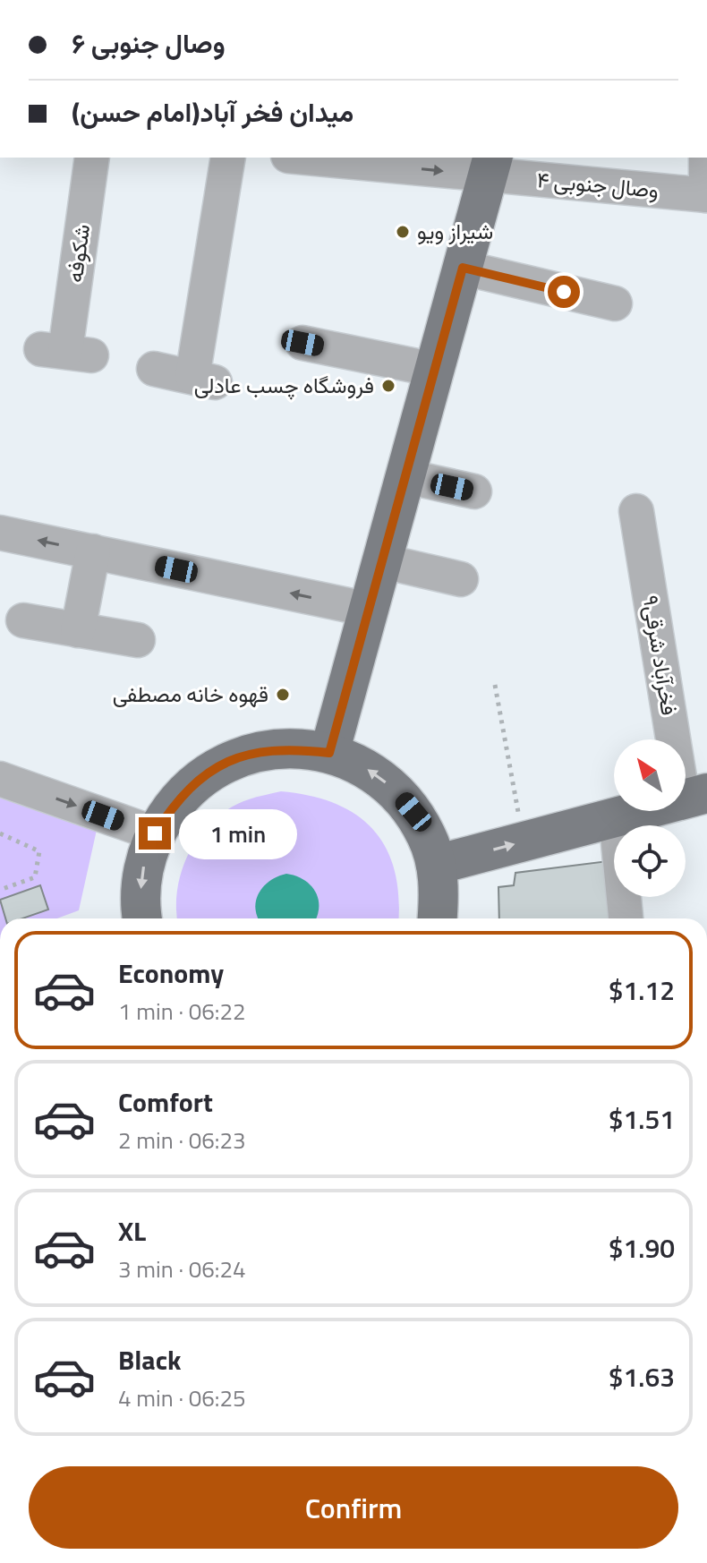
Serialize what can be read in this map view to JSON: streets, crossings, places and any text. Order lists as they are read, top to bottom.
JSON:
{
  "streets": {
    "street": ["وصال جنوبی ۴", "شکوفه", "فخرآباد شرقی۹"]
  },
  "places": ["شیراز ویو", "فروشگاه چسب عادلی", "قهوه خانه مصطفی"],
  "north": "top left",
  "page": {
    "banner": ["وصال جنوبی ۶", "میدان فخر آباد(امام حسن)"],
    "bubble": "1 min",
    "list": [
      {
        "name": "Economy",
        "note": "1 min · 06:22",
        "value": "$1.12"
      },
      {
        "name": "Comfort",
        "note": "2 min · 06:23",
        "value": "$1.51"
      },
      {
        "name": "XL",
        "note": "3 min · 06:24",
        "value": "$1.90"
      },
      {
        "name": "Black",
        "note": "4 min · 06:25",
        "value": "$1.63"
      }
    ],
    "buttons": "Confirm"
  }
}
